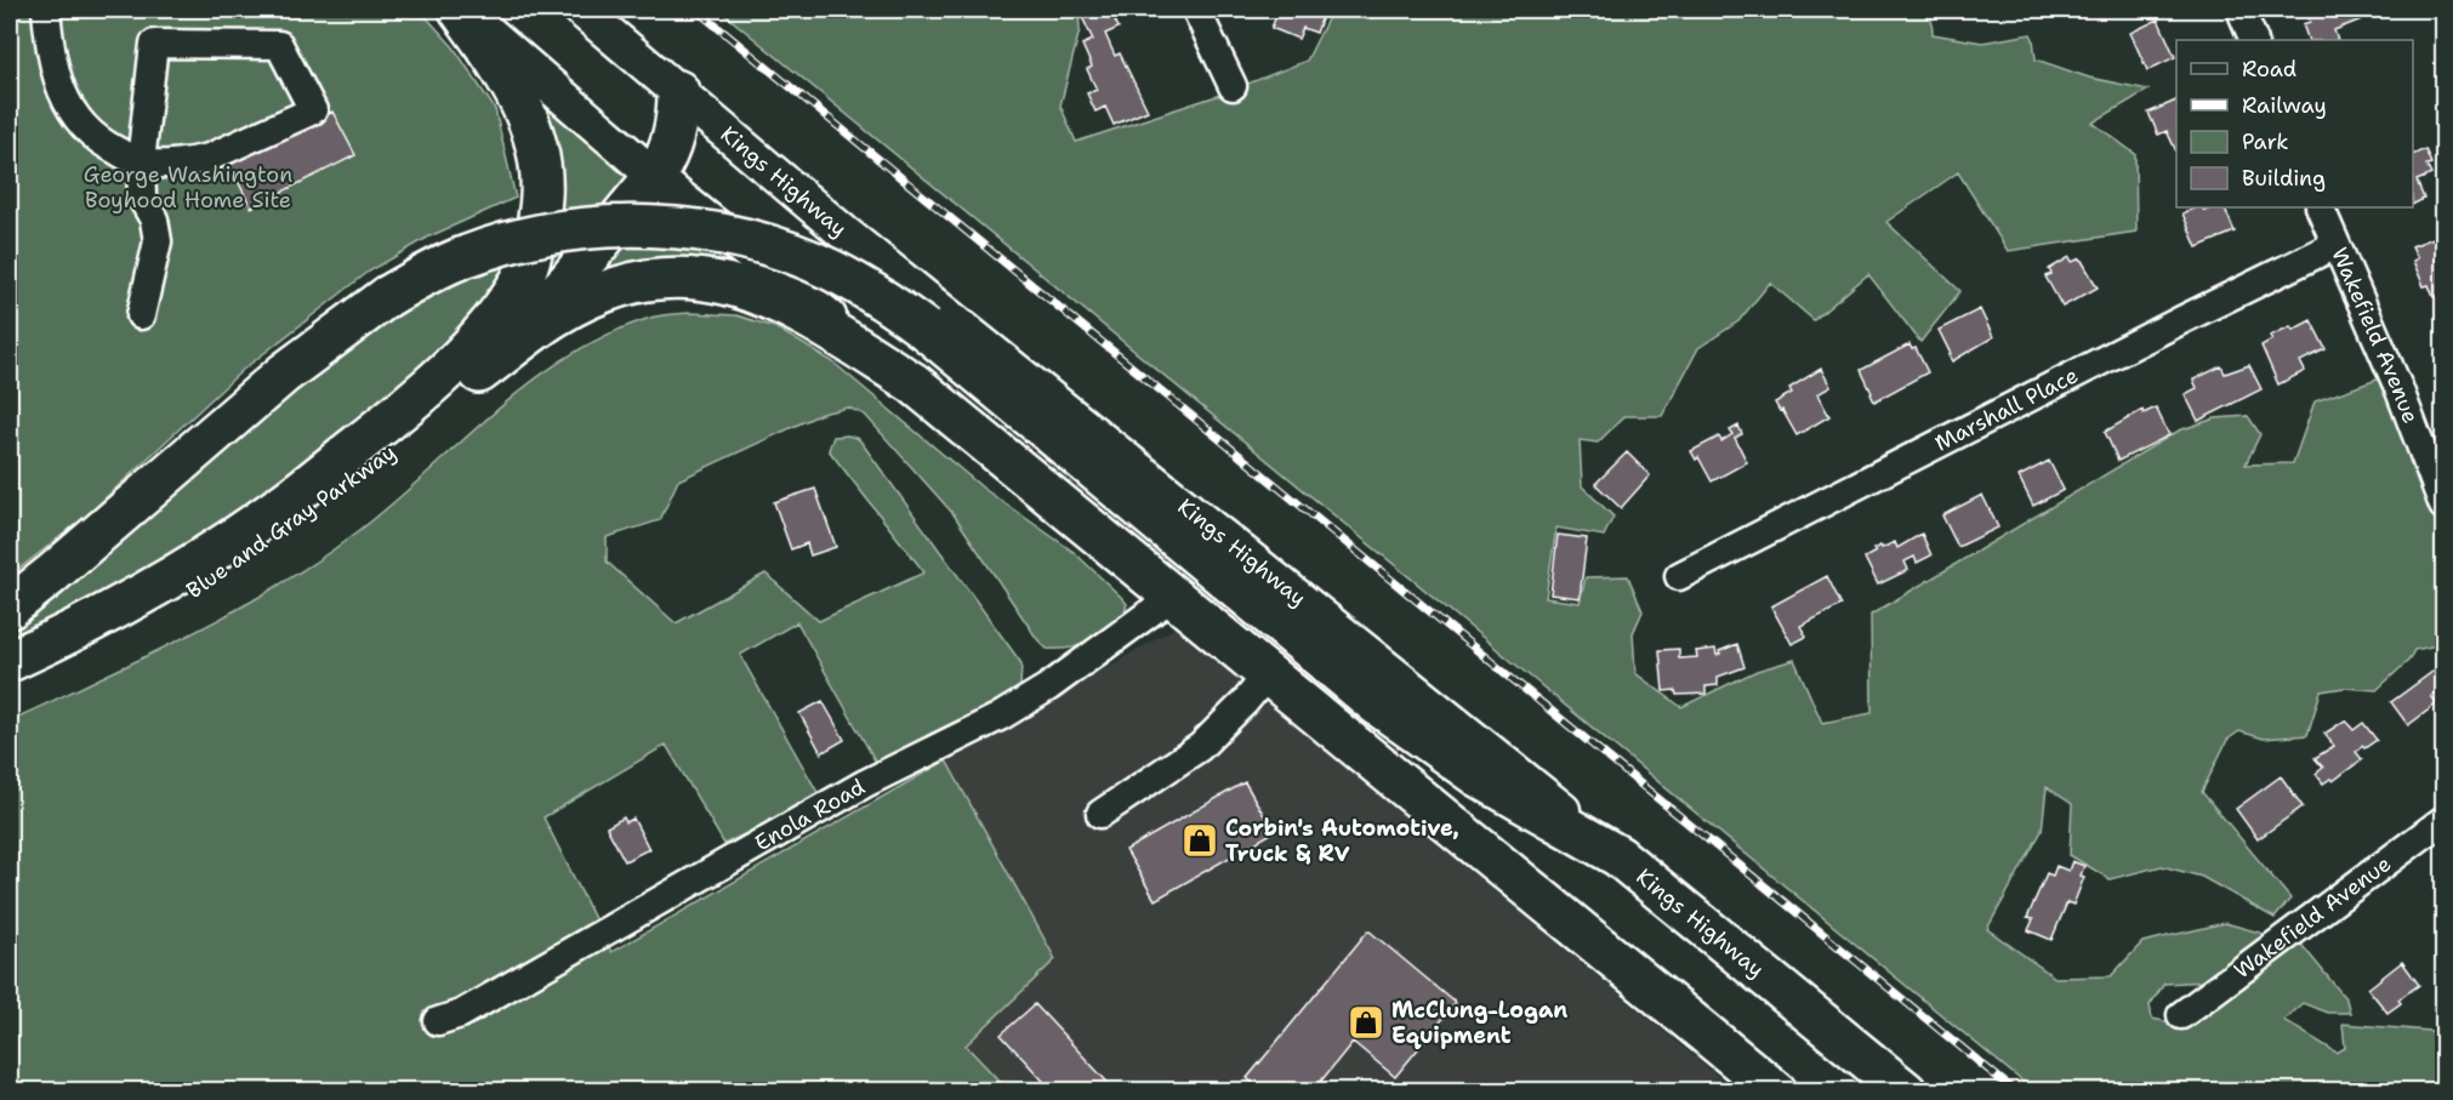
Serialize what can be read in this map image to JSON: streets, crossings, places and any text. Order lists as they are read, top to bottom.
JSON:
{
  "streets": {
    "highway": ["Kings Highway", "Blue and Gray Parkway"],
    "street": ["Wakefield Avenue", "Marshall Place", "Enola Road"]
  },
  "crossings": [
    ["Wakefield Avenue", "Marshall Place"]
  ],
  "parks": ["George Washington Boyhood Home Site"],
  "places": {
    "shop": ["Corbin's Automotive, Truck & RV", "McClung-Logan Equipment"]
  },
  "legend": [
    "Road",
    "Railway",
    "Park",
    "Building"
  ]
}
